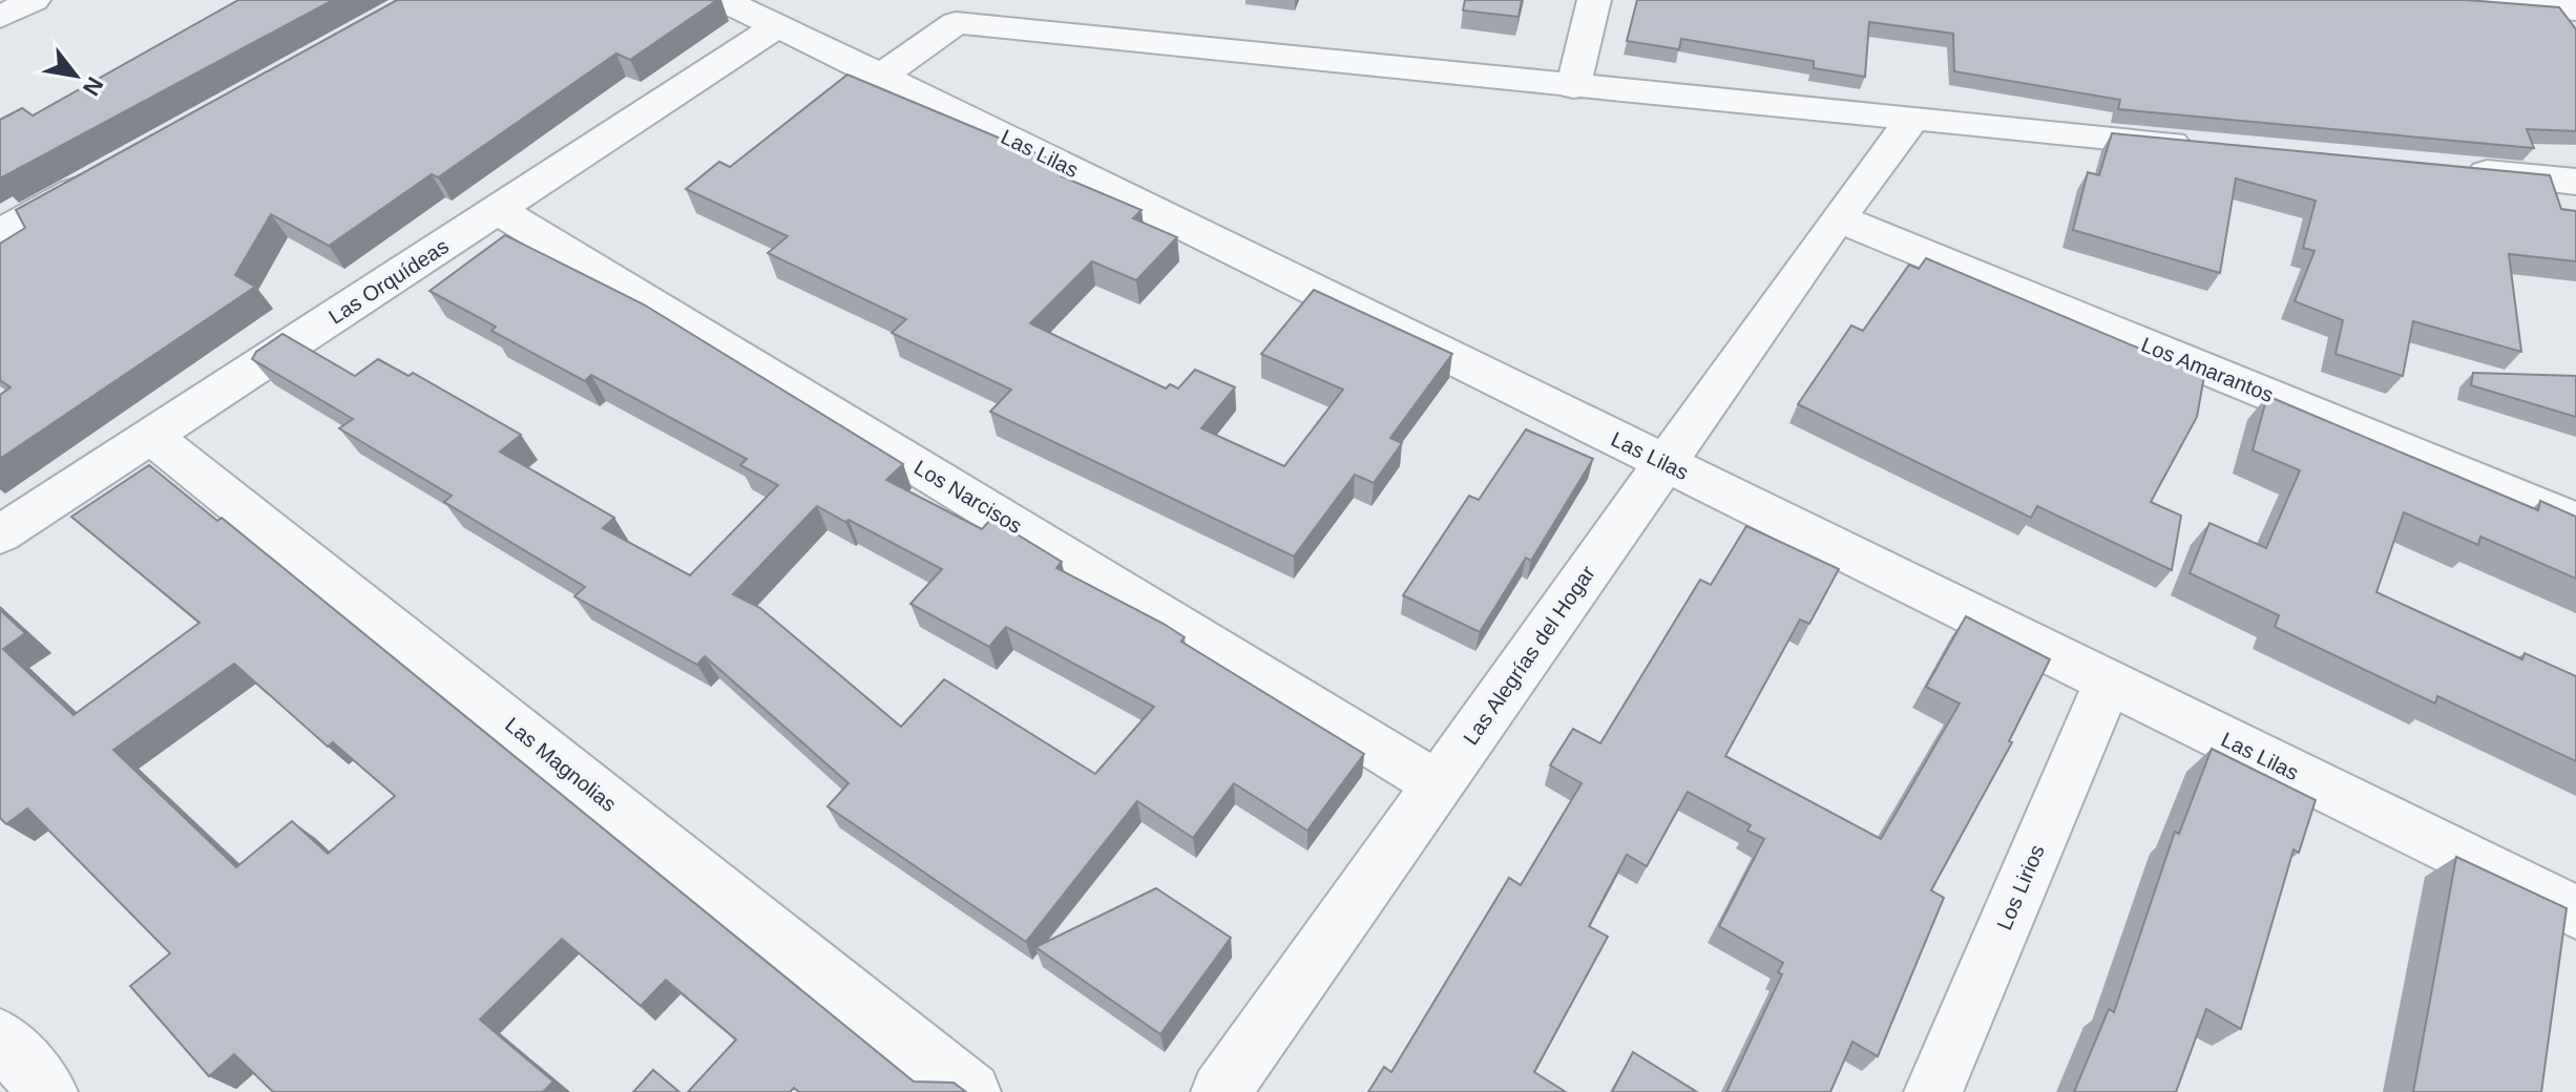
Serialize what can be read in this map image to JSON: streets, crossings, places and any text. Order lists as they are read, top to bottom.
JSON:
{
  "streets": {
    "street": [
      "Las Lilas",
      "Las Orquídeas",
      "Los Amarantos",
      "Los Narcisos",
      "Las Alegrías del Hogar",
      "Las Magnolias",
      "Los Lirios"
    ]
  },
  "crossings": [
    ["Las Lilas", "Las Orquídeas"],
    ["Las Lilas", "Las Alegrías del Hogar"],
    ["Las Lilas", "Los Lirios"],
    ["Las Orquídeas", "Los Narcisos"],
    ["Las Orquídeas", "Las Magnolias"],
    ["Los Amarantos", "Las Alegrías del Hogar"],
    ["Los Narcisos", "Las Alegrías del Hogar"]
  ],
  "north": "bottom right"
}
